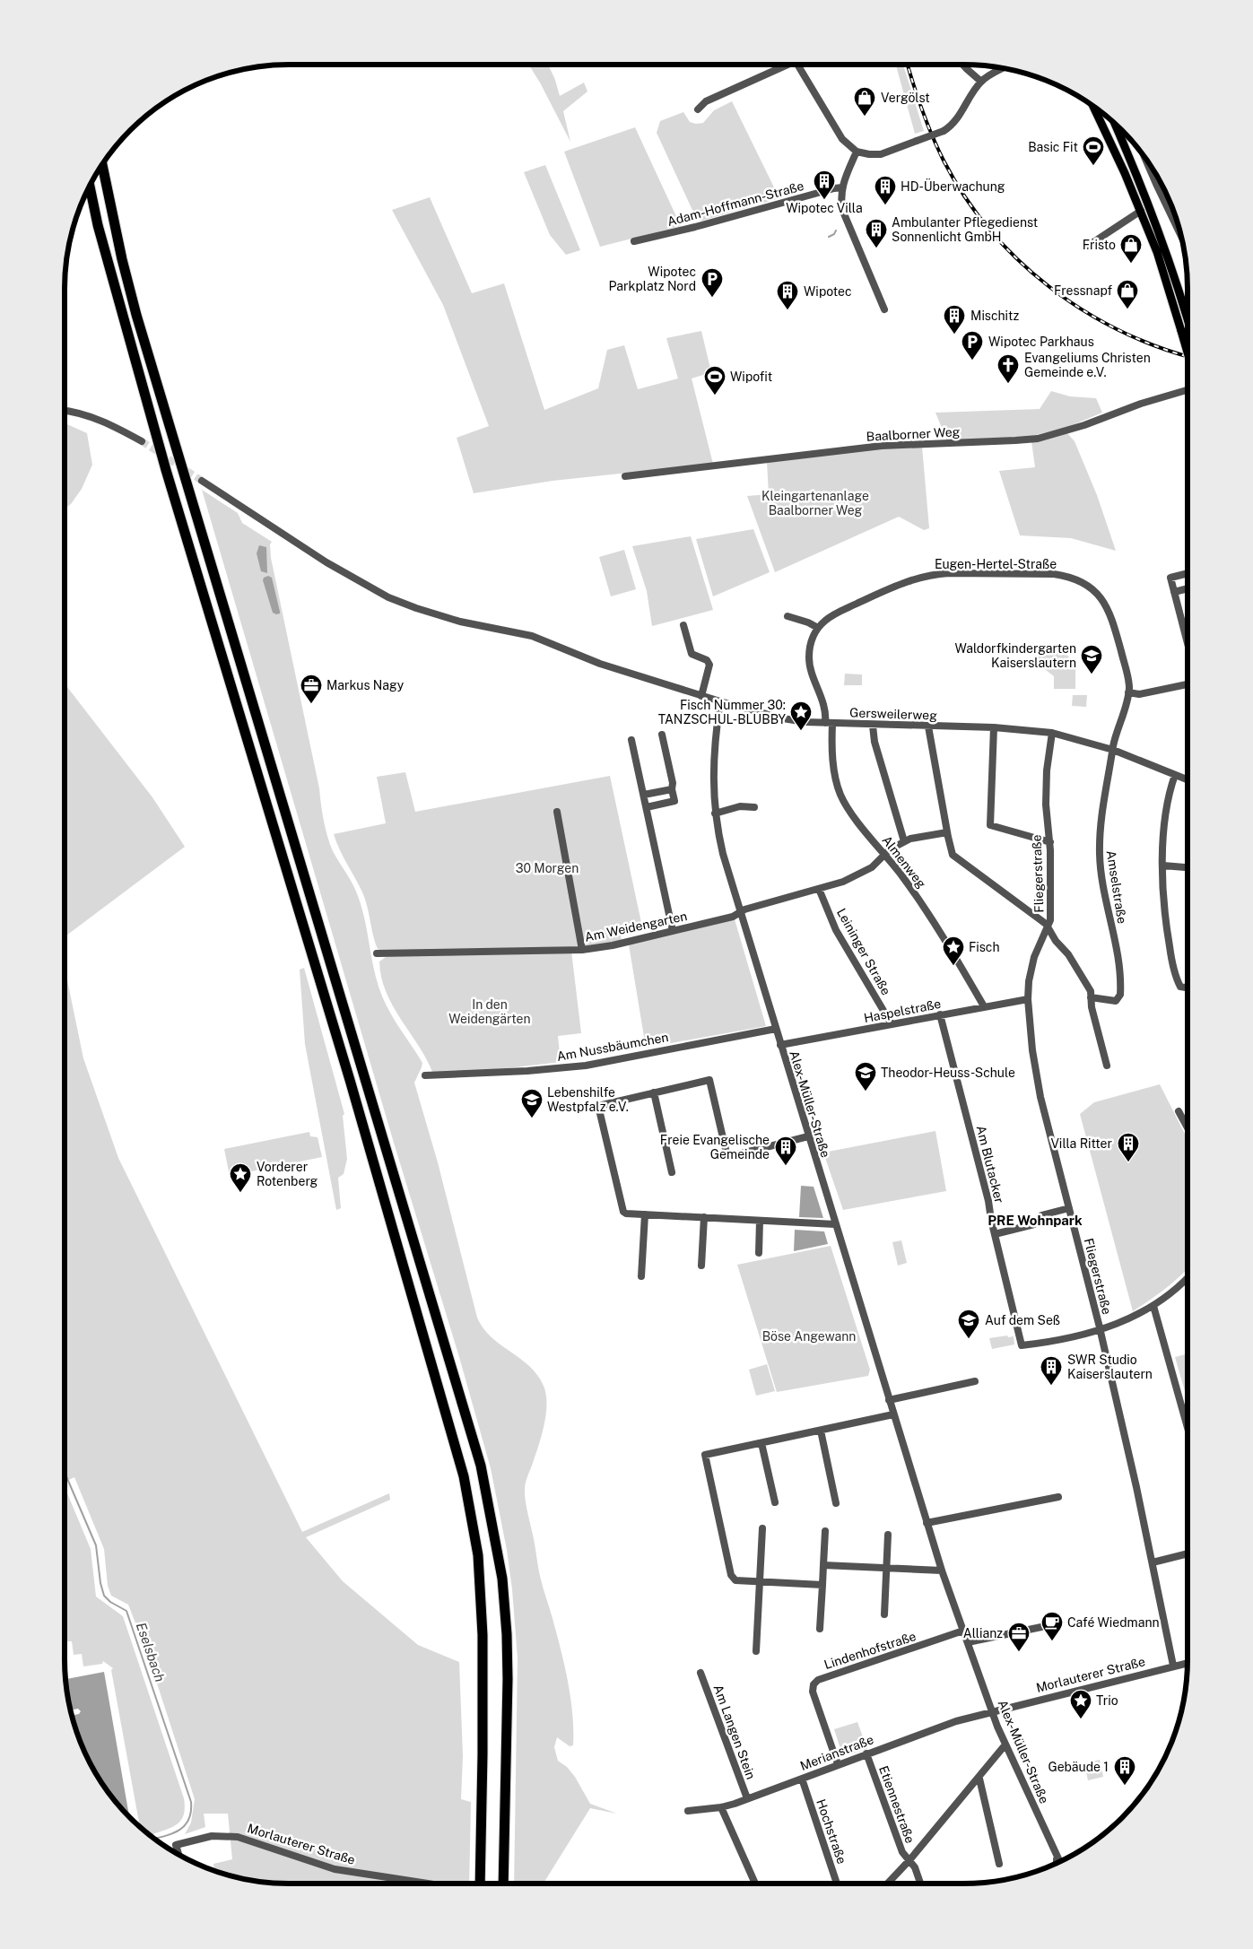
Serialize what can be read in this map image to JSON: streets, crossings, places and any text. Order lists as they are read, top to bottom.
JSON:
{
  "streets": {
    "street": [
      "Adam-Hoffmann-Straße",
      "Baalborner Weg",
      "Eugen-Hertel-Straße",
      "Gersweilerweg",
      "Almenweg",
      "Fliegerstraße",
      "Amselstraße",
      "Am Weidengarten",
      "Leininger Straße",
      "Haspelstraße",
      "Am Nussbäumchen",
      "Alex-Müller-Straße",
      "Am Blutacker",
      "Lindenhofstraße",
      "Morlauterer Straße",
      "Am Langen Stein",
      "Merianstraße",
      "Etiennestraße",
      "Hochstraße"
    ]
  },
  "crossings": [
    ["Eugen-Hertel-Straße", "Gersweilerweg"],
    ["Eugen-Hertel-Straße", "Amselstraße"],
    ["Gersweilerweg", "Almenweg"],
    ["Gersweilerweg", "Fliegerstraße"],
    ["Gersweilerweg", "Amselstraße"],
    ["Gersweilerweg", "Alex-Müller-Straße"],
    ["Almenweg", "Am Weidengarten"],
    ["Almenweg", "Haspelstraße"],
    ["Fliegerstraße", "Haspelstraße"],
    ["Fliegerstraße", "Am Blutacker"],
    ["Fliegerstraße", "Morlauterer Straße"],
    ["Am Weidengarten", "Leininger Straße"],
    ["Am Weidengarten", "Alex-Müller-Straße"],
    ["Leininger Straße", "Haspelstraße"],
    ["Haspelstraße", "Alex-Müller-Straße"],
    ["Haspelstraße", "Am Blutacker"],
    ["Am Nussbäumchen", "Alex-Müller-Straße"],
    ["Alex-Müller-Straße", "Lindenhofstraße"],
    ["Alex-Müller-Straße", "Morlauterer Straße"],
    ["Alex-Müller-Straße", "Merianstraße"],
    ["Lindenhofstraße", "Merianstraße"],
    ["Morlauterer Straße", "Merianstraße"],
    ["Am Langen Stein", "Merianstraße"],
    ["Merianstraße", "Etiennestraße"],
    ["Merianstraße", "Hochstraße"]
  ],
  "districts": ["PRE Wohnpark"],
  "water": ["Eselsbach"],
  "parks": [
    "Kleingartenanlage Baalborner Weg",
    "30 Morgen",
    "In den Weidengärten",
    "Böse Angewann"
  ],
  "places": {
    "shop": ["Vergölst", "Fristo", "Fressnapf"],
    "sports": ["Basic Fit", "Wipofit"],
    "building": [
      "Wipotec Villa",
      "HD-Überwachung",
      "Ambulanter Pflegedienst Sonnenlicht GmbH",
      "Wipotec",
      "Mischitz",
      "Villa Ritter",
      "Freie Evangelische Gemeinde",
      "SWR Studio Kaiserslautern",
      "Gebäude 1"
    ],
    "parking": ["Wipotec Parkplatz Nord", "Wipotec Parkhaus"],
    "church": ["Evangeliums Christen Gemeinde e.V."],
    "school or university": [
      "Waldorfkindergarten Kaiserslautern",
      "Theodor-Heuss-Schule",
      "Lebenshilfe Westpfalz e.V.",
      "Auf dem Seß"
    ],
    "office": ["Markus Nagy", "Allianz"],
    "place": [
      "Fisch Nummer 30: TANZSCHUL-BLUBBY",
      "Fisch",
      "Vorderer Rotenberg",
      "Trio"
    ],
    "cafe": ["Café Wiedmann"]
  }
}
